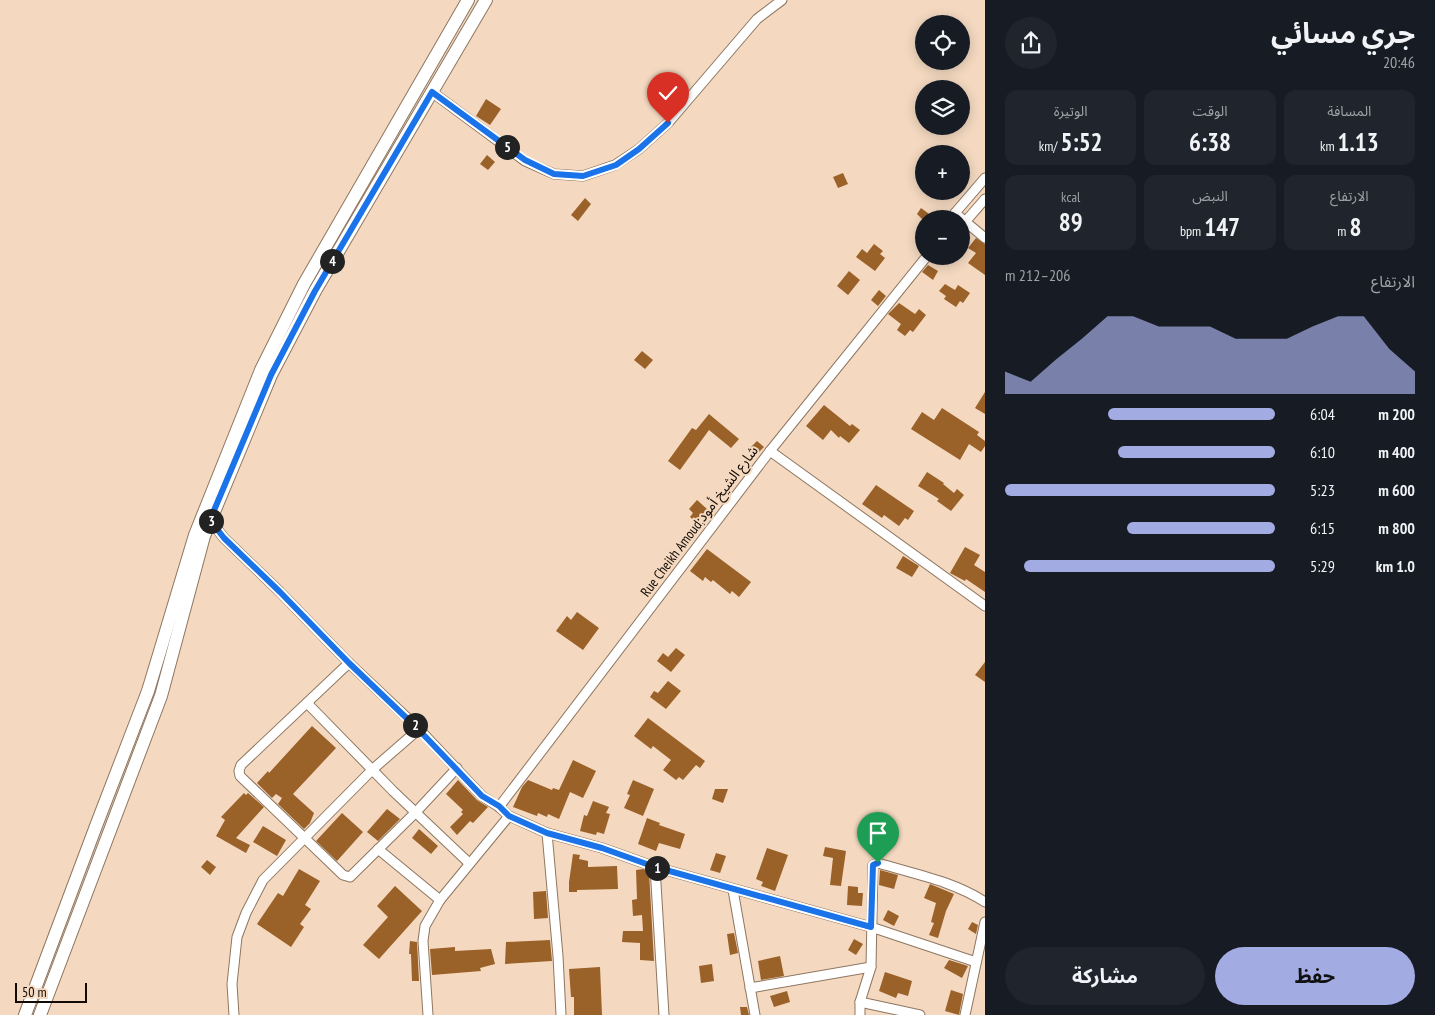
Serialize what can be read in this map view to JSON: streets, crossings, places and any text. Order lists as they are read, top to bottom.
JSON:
{
  "streets": {
    "street": ["Rue Cheikh Amoud;شارع الشيخ أمود"]
  },
  "scale_bar": "50 m",
  "page": {
    "heading": ["جري مسائي", "20:46"],
    "map_buttons": ["+", "−"],
    "stats": [
      ["المسافة", "1.13 km"],
      ["الوقت", "6:38"],
      ["الوتيرة", "5:52 /km"],
      ["الارتفاع", "8 m"],
      ["النبض", "147 bpm"],
      ["kcal", "89"]
    ],
    "pins": [
      "5",
      "4",
      "3",
      "2",
      "1"
    ],
    "chart": ["الارتفاع", "206–212 m"],
    "list": [
      {
        "name": "200 m",
        "note": "6:04"
      },
      {
        "name": "400 m",
        "note": "6:10"
      },
      {
        "name": "600 m",
        "note": "5:23"
      },
      {
        "name": "800 m",
        "note": "6:15"
      },
      {
        "name": "1.0 km",
        "note": "5:29"
      }
    ],
    "buttons": ["حفظ", "مشاركة"],
    "scale": "50 m"
  }
}
